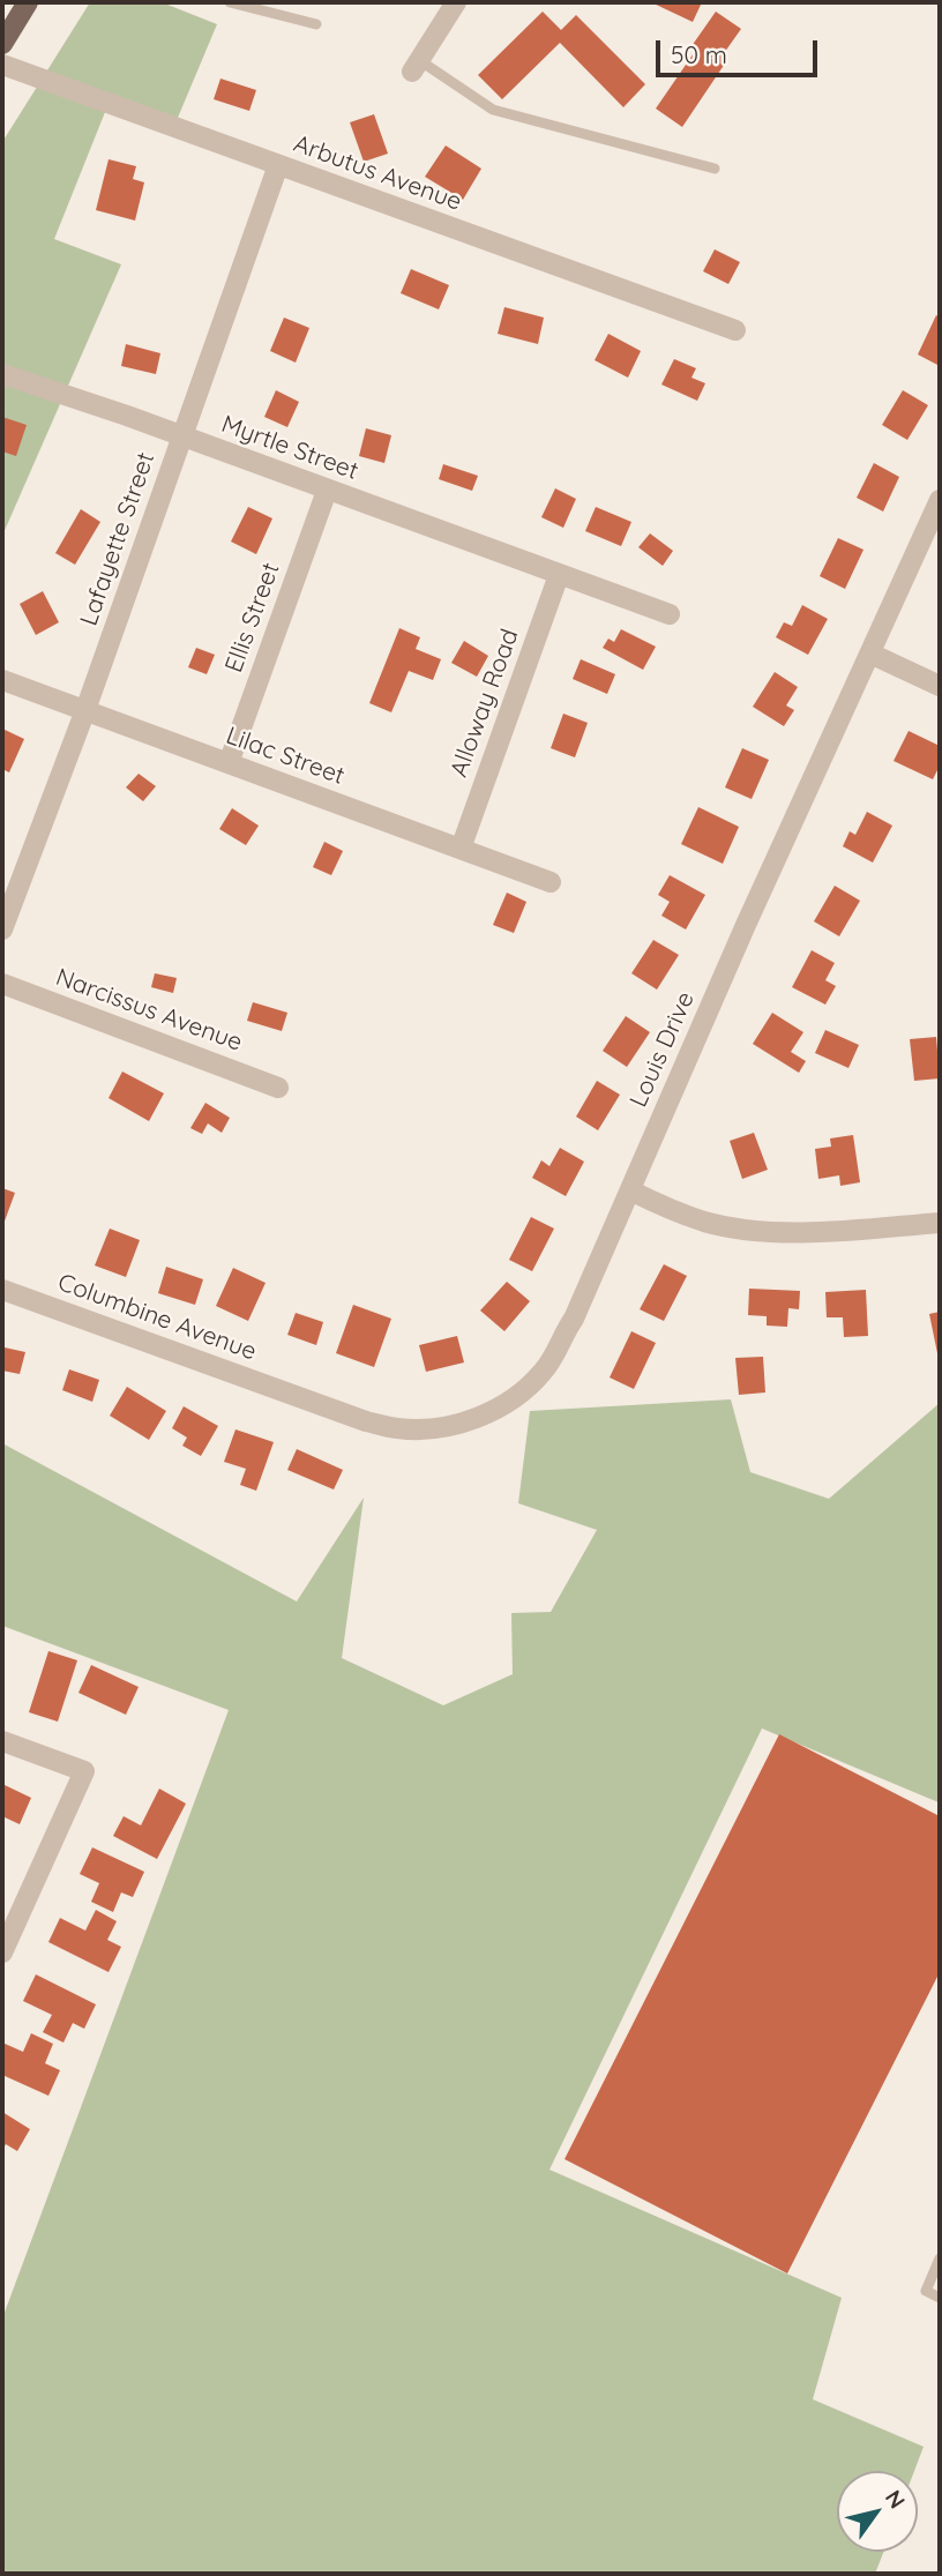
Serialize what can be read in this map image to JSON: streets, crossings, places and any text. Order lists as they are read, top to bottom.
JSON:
{
  "streets": {
    "street": [
      "Arbutus Avenue",
      "Myrtle Street",
      "Lafayette Street",
      "Ellis Street",
      "Alloway Road",
      "Lilac Street",
      "Narcissus Avenue",
      "Louis Drive",
      "Columbine Avenue"
    ]
  },
  "crossings": [
    ["Arbutus Avenue", "Lafayette Street"],
    ["Myrtle Street", "Lafayette Street"],
    ["Myrtle Street", "Ellis Street"],
    ["Myrtle Street", "Alloway Road"],
    ["Lafayette Street", "Lilac Street"],
    ["Ellis Street", "Lilac Street"],
    ["Alloway Road", "Lilac Street"],
    ["Louis Drive", "Columbine Avenue"]
  ],
  "scale_bar": "50 m",
  "north": "top right"
}
